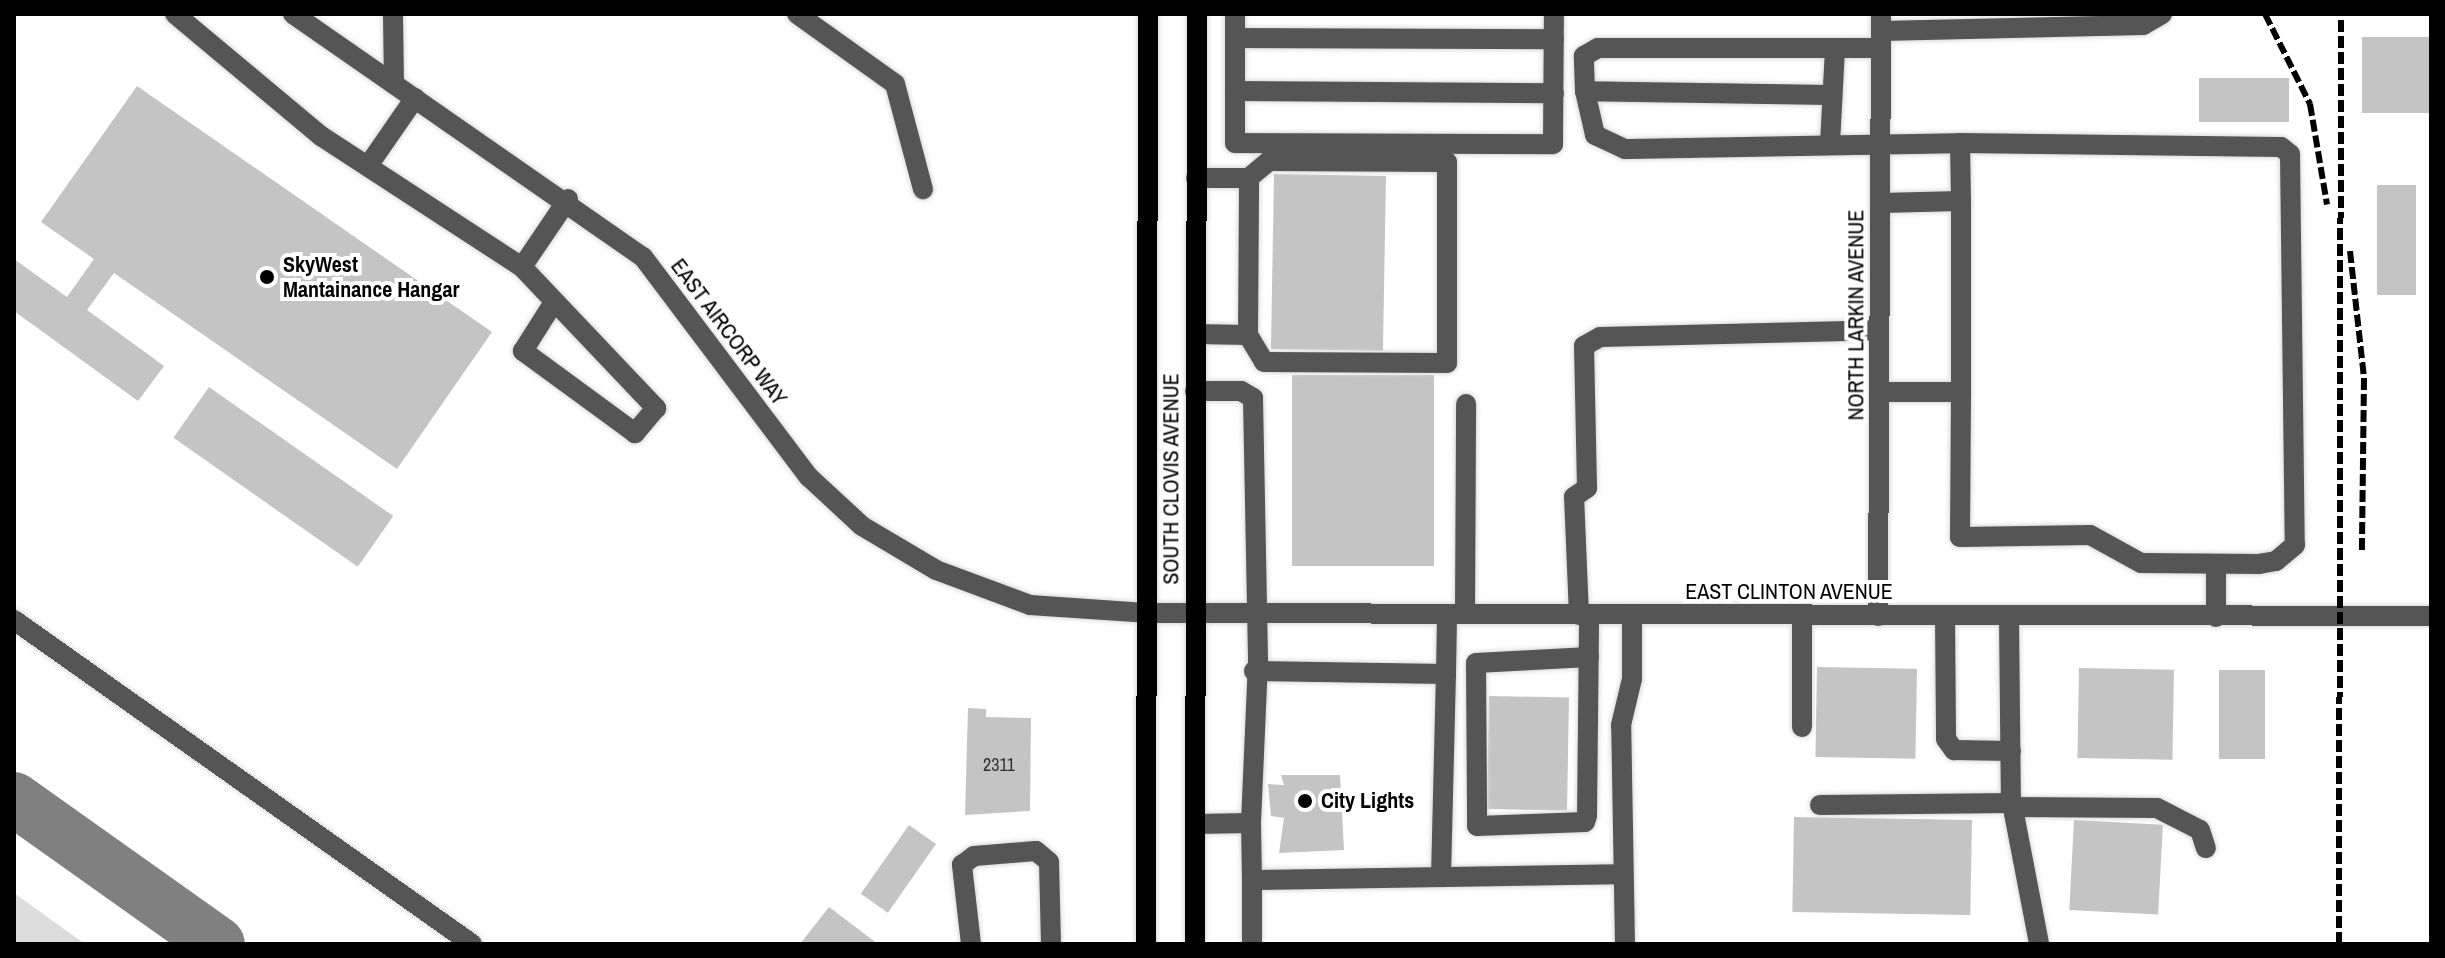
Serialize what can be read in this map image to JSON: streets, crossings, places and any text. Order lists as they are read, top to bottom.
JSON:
{
  "streets": {
    "main road": ["SOUTH CLOVIS AVENUE"],
    "street": ["NORTH LARKIN AVENUE", "EAST AIRCORP WAY", "EAST CLINTON AVENUE"]
  },
  "crossings": [
    ["NORTH LARKIN AVENUE", "EAST CLINTON AVENUE"],
    ["EAST AIRCORP WAY", "SOUTH CLOVIS AVENUE"],
    ["EAST AIRCORP WAY", "EAST CLINTON AVENUE"],
    ["SOUTH CLOVIS AVENUE", "EAST CLINTON AVENUE"]
  ],
  "places": ["SkyWest Mantainance Hangar", "City Lights"],
  "house_numbers": ["2311"]
}
